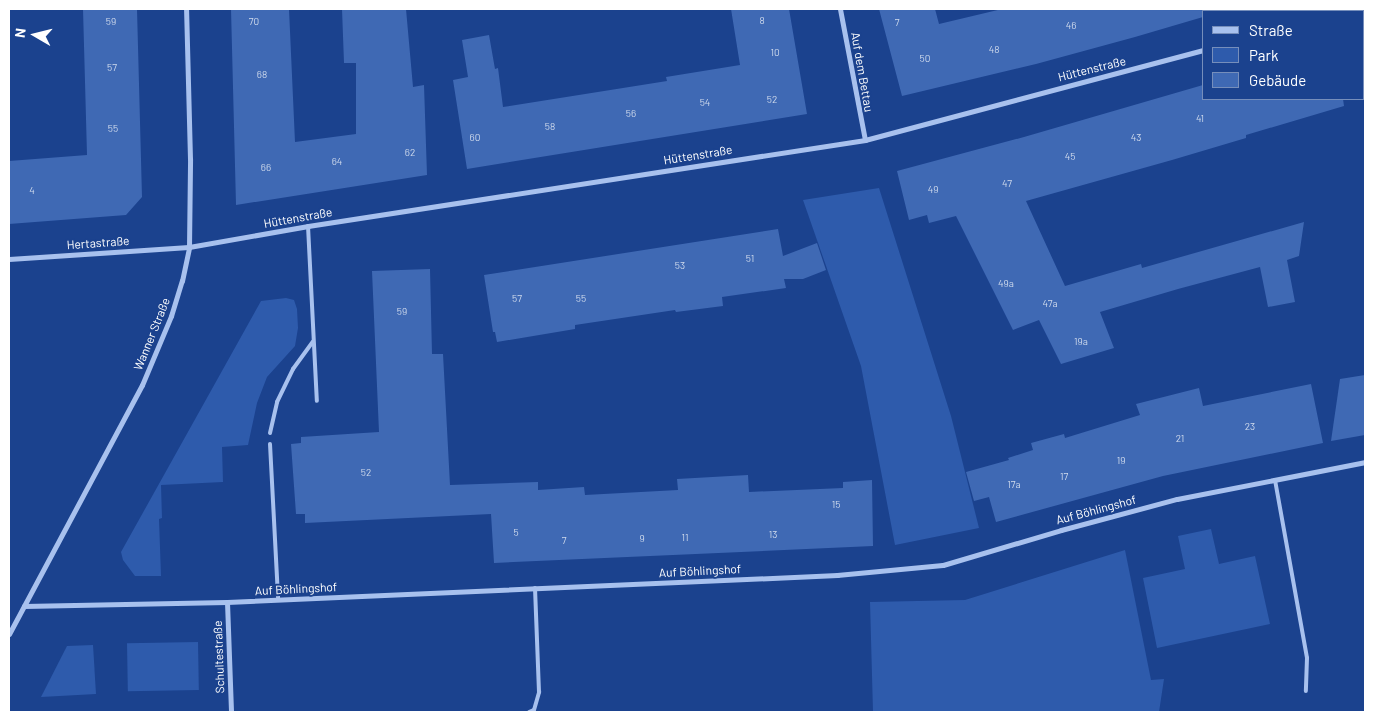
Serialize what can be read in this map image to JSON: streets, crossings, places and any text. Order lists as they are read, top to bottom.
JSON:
{
  "streets": {
    "street": [
      "Hüttenstraße",
      "Auf dem Bettau",
      "Hertastraße",
      "Wanner Straße",
      "Auf Böhlingshof",
      "Schultestraße"
    ]
  },
  "crossings": [
    ["Hüttenstraße", "Auf dem Bettau"],
    ["Hüttenstraße", "Hertastraße"],
    ["Hüttenstraße", "Wanner Straße"],
    ["Hertastraße", "Wanner Straße"],
    ["Wanner Straße", "Auf Böhlingshof"],
    ["Auf Böhlingshof", "Schultestraße"]
  ],
  "house_numbers": [
    "8",
    "59",
    "70",
    "7",
    "46",
    "48",
    "10",
    "50",
    "57",
    "68",
    "52",
    "54",
    "56",
    "41",
    "58",
    "55",
    "60",
    "43",
    "62",
    "45",
    "64",
    "66",
    "47",
    "49",
    "4",
    "51",
    "53",
    "49a",
    "57",
    "55",
    "47a",
    "59",
    "19a",
    "23",
    "21",
    "19",
    "52",
    "17",
    "17a",
    "15",
    "5",
    "13",
    "11",
    "9",
    "7"
  ],
  "legend": ["Straße", "Park", "Gebäude"],
  "north": "left"
}
